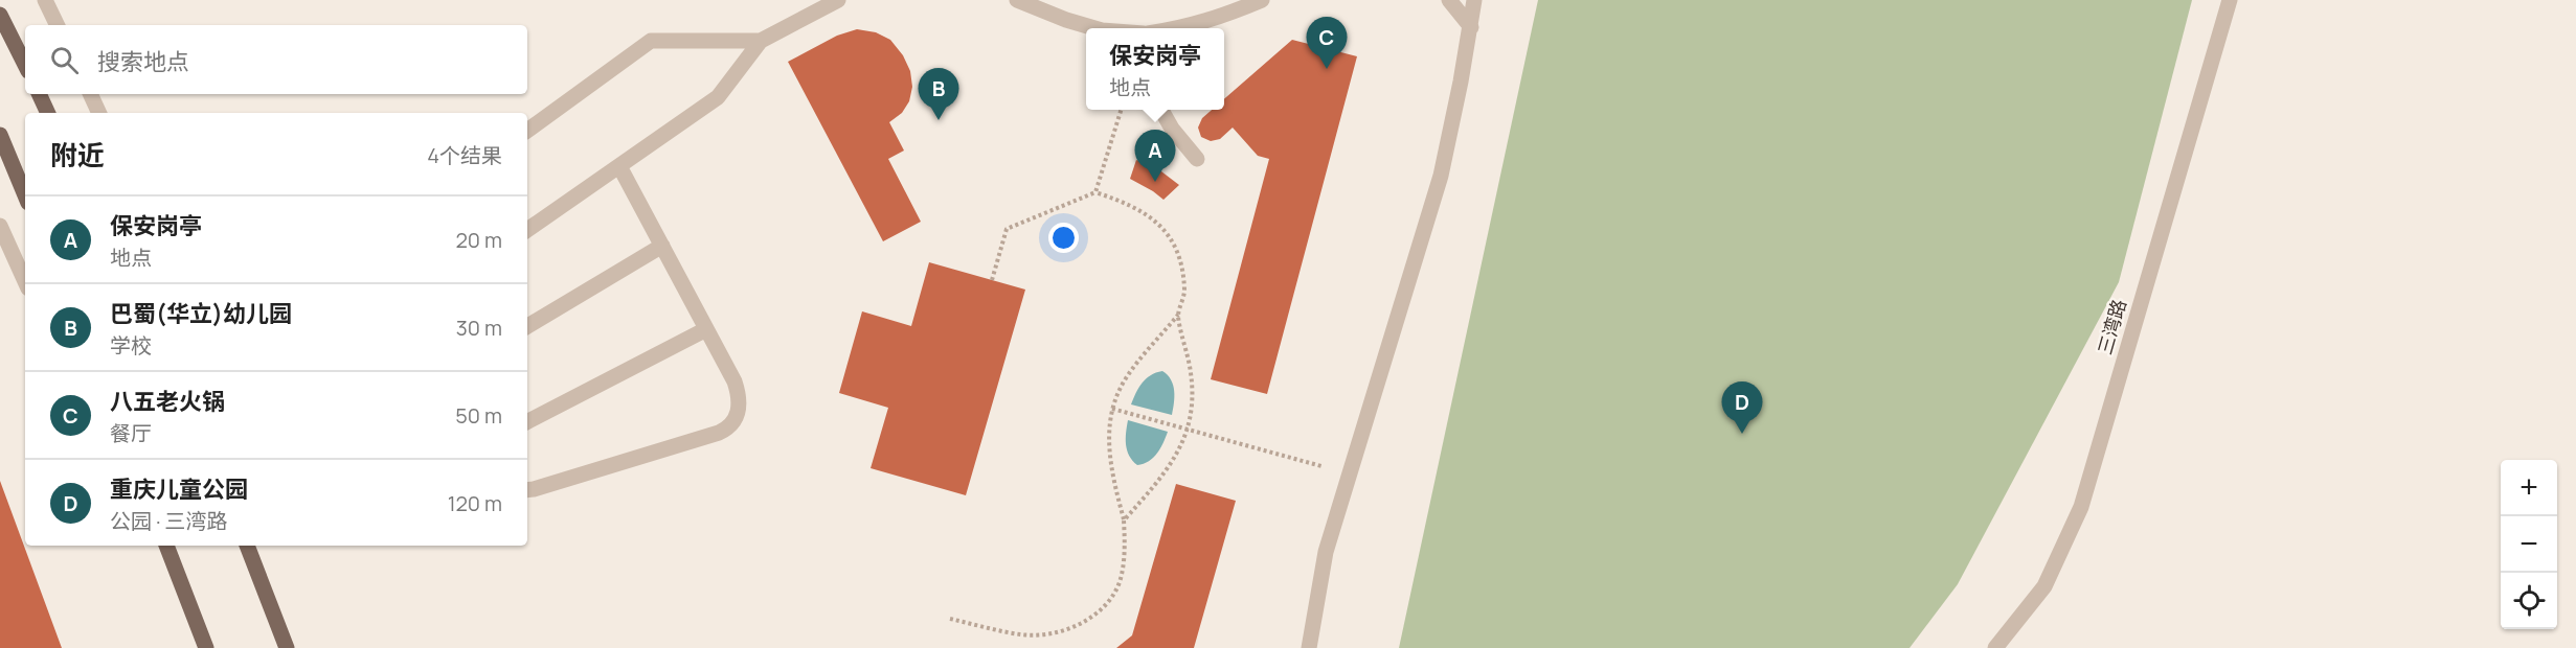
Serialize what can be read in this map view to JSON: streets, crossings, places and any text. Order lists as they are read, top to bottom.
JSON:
{
  "streets": {
    "street": ["三湾路"]
  },
  "page": {
    "pins": [
      "C",
      "B",
      "A",
      "D"
    ],
    "search": "搜索地点",
    "popup": ["保安岗亭", "地点"],
    "heading": ["附近", "4个结果"],
    "list": [
      {
        "mark": "A",
        "name": "保安岗亭",
        "note": "地点",
        "value": "20 m"
      },
      {
        "mark": "B",
        "name": "巴蜀(华立)幼儿园",
        "note": "学校",
        "value": "30 m"
      },
      {
        "mark": "C",
        "name": "八五老火锅",
        "note": "餐厅",
        "value": "50 m"
      },
      {
        "mark": "D",
        "name": "重庆儿童公园",
        "note": "公园 · 三湾路",
        "value": "120 m"
      }
    ],
    "map_buttons": ["+", "−"]
  }
}
